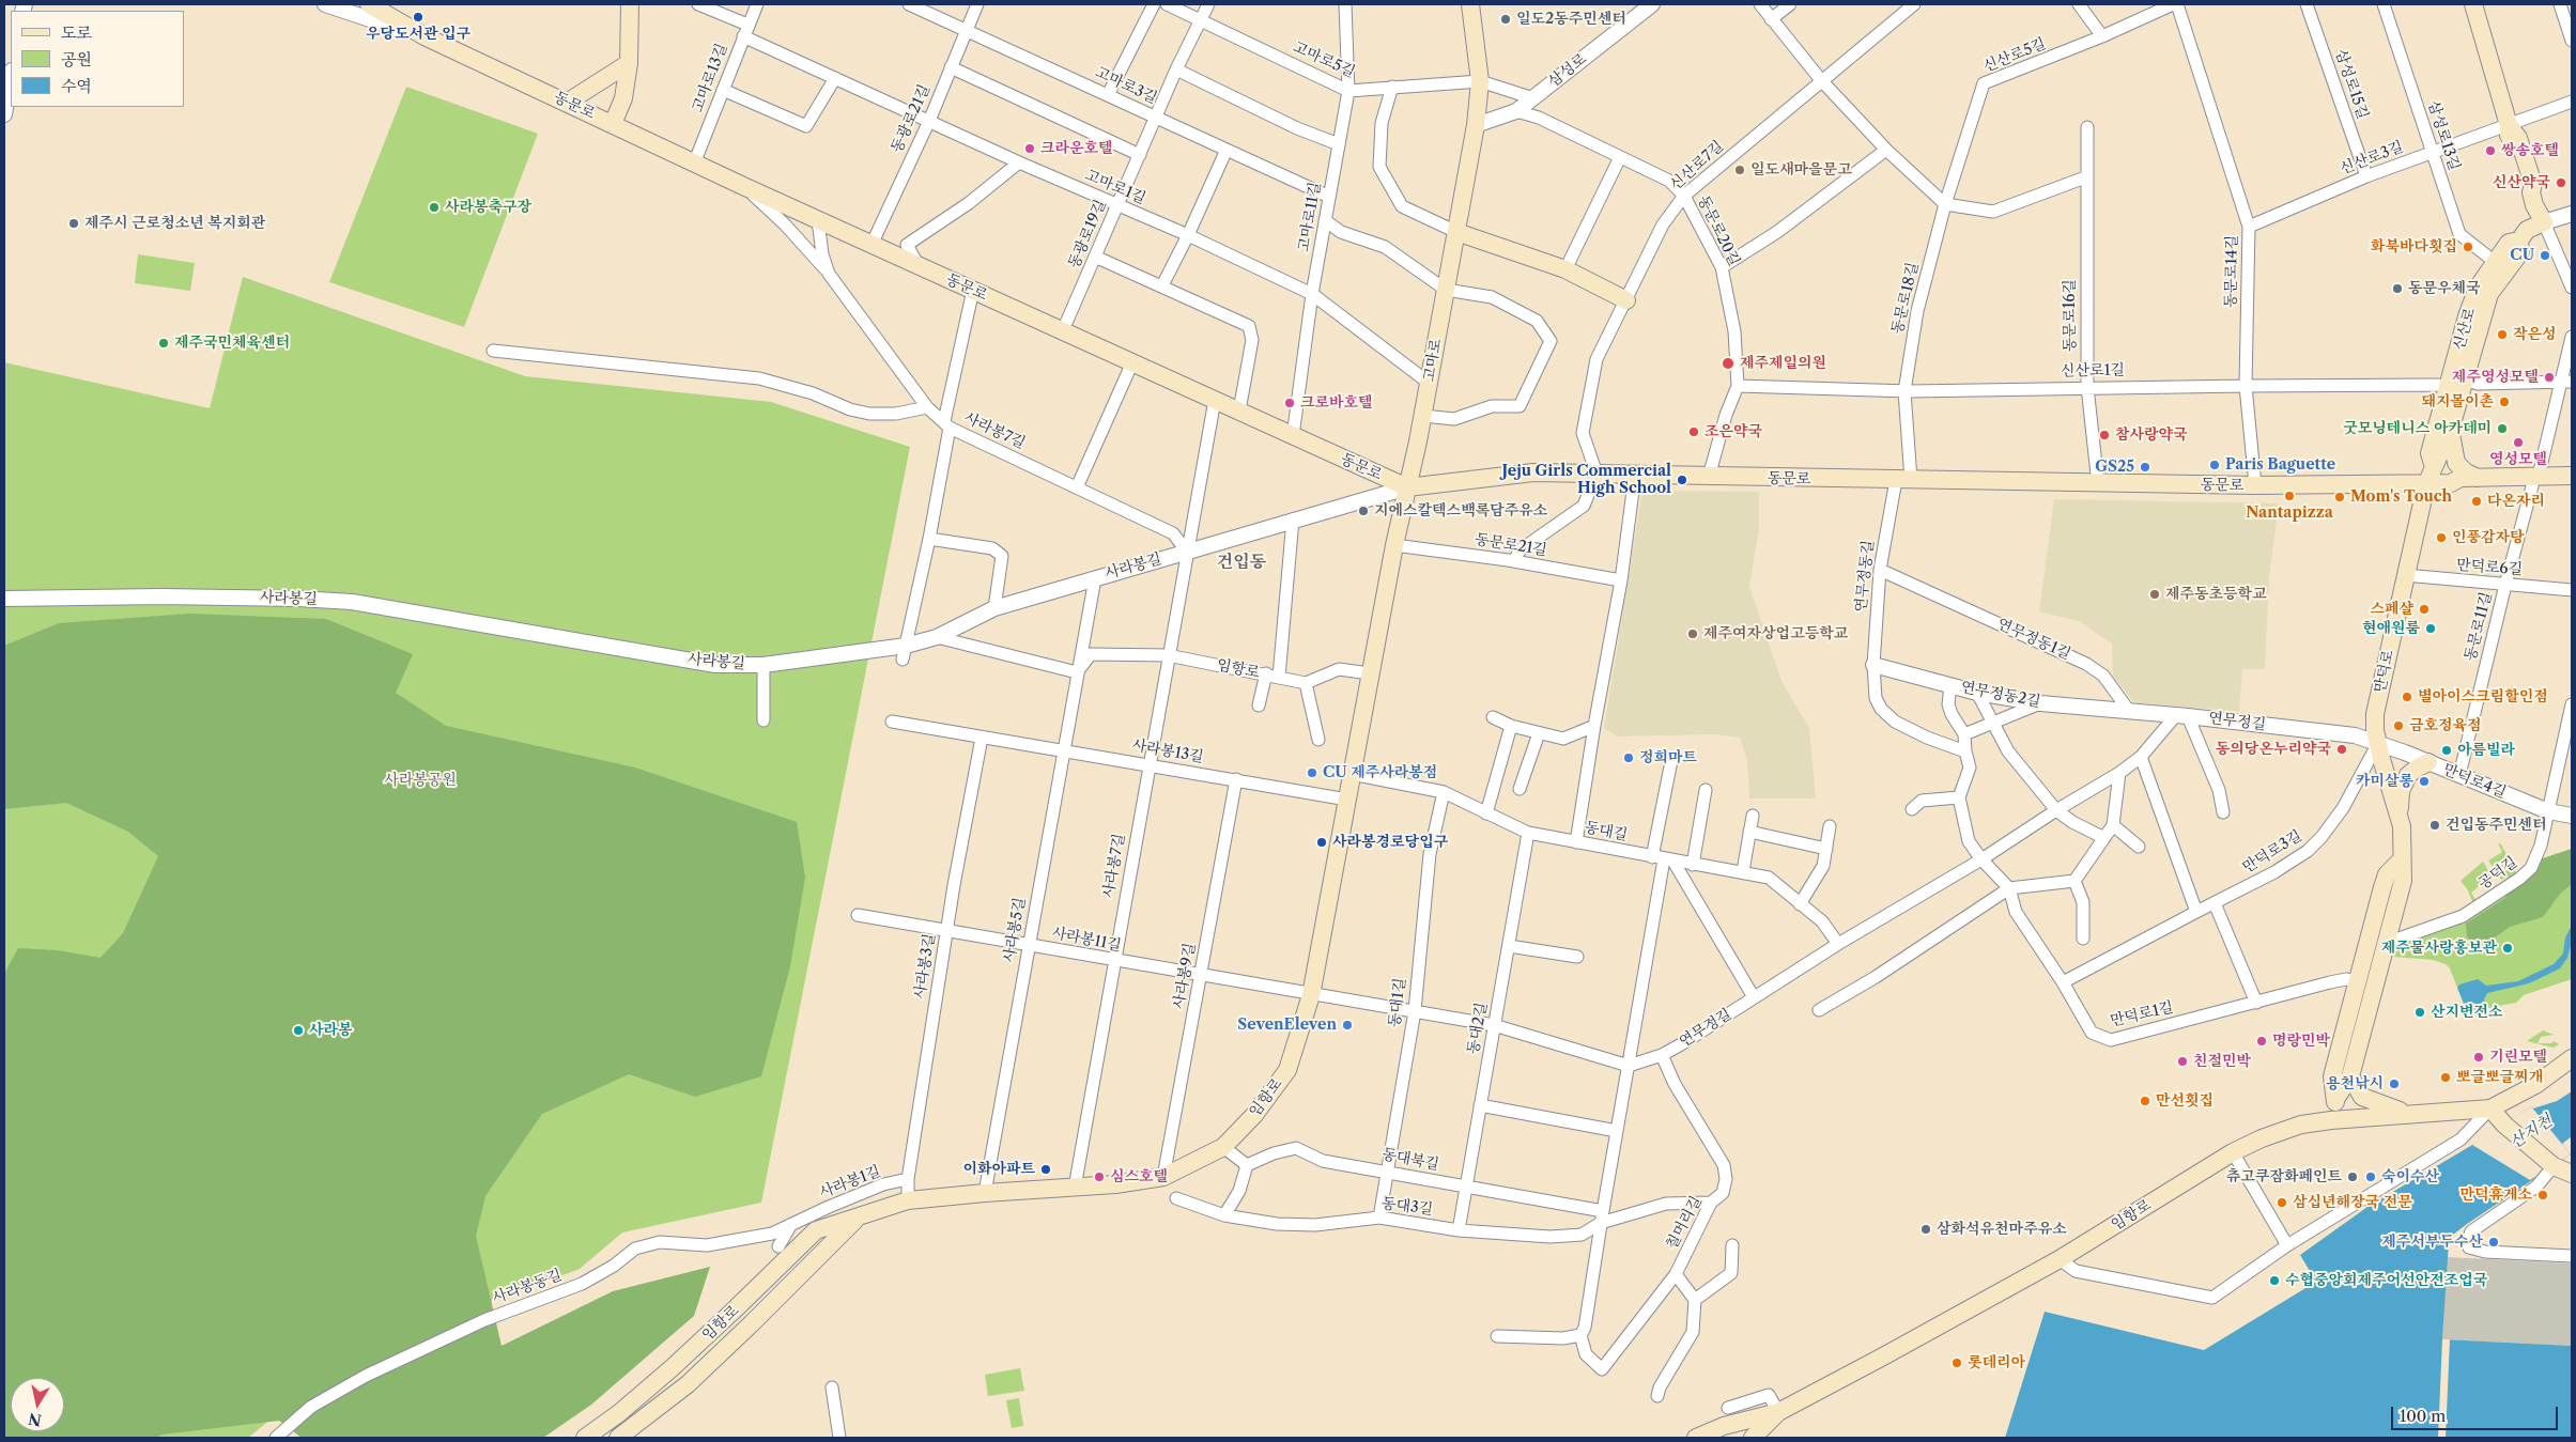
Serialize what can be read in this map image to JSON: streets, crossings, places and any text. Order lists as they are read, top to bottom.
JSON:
{
  "streets": {
    "main road": [
      "동문로",
      "신산로",
      "고마로",
      "임항로",
      "만덕로"
    ],
    "street": [
      "신산로5길",
      "고마로5길",
      "삼성로",
      "고마로13길",
      "삼성로15길",
      "고마로3길",
      "동광로21길",
      "삼성로13길",
      "신산로3길",
      "신산로7길",
      "고마로1길",
      "고마로11길",
      "동문로20길",
      "동광로19길",
      "동문로14길",
      "동문로18길",
      "동문로16길",
      "신산로1길",
      "사라봉7길",
      "동문로21길",
      "사라봉길",
      "만덕로6길",
      "연무정동길",
      "동문로11길",
      "연무정동1길",
      "연무정동2길",
      "연무정길",
      "사라봉13길",
      "만덕로4길",
      "동대길",
      "만덕로3길",
      "공덕길",
      "사라봉5길",
      "사라봉11길",
      "사라봉3길",
      "사라봉9길",
      "동대1길",
      "만덕로1길",
      "동대2길",
      "동대북길",
      "사라봉1길",
      "동대3길",
      "칠머리길",
      "사라봉동길"
    ]
  },
  "crossings": [
    ["신산로5길", "동문로18길"],
    ["고마로5길", "고마로11길"],
    ["고마로5길", "동광로19길"],
    ["고마로5길", "고마로"],
    ["삼성로", "동문로20길"],
    ["삼성로", "고마로"],
    ["고마로13길", "동문로"],
    ["고마로13길", "고마로1길"],
    ["삼성로15길", "신산로3길"],
    ["고마로3길", "동광로21길"],
    ["고마로3길", "고마로11길"],
    ["고마로3길", "동광로19길"],
    ["동문로", "동광로21길"],
    ["동문로", "신산로7길"],
    ["동문로", "고마로11길"],
    ["동문로", "동문로20길"],
    ["동문로", "동광로19길"],
    ["동문로", "동문로14길"],
    ["동문로", "동문로18길"],
    ["동문로", "동문로16길"],
    ["동문로", "신산로"],
    ["동문로", "고마로"],
    ["동문로", "사라봉7길"],
    ["동문로", "사라봉길"],
    ["동문로", "연무정동길"],
    ["동문로", "동문로11길"],
    ["동문로", "임항로"],
    ["동문로", "만덕로"],
    ["동광로21길", "고마로1길"],
    ["삼성로13길", "신산로3길"],
    ["삼성로13길", "신산로"],
    ["신산로3길", "동문로14길"],
    ["신산로7길", "동문로20길"],
    ["고마로1길", "고마로11길"],
    ["고마로1길", "동광로19길"],
    ["고마로1길", "고마로"],
    ["동문로20길", "신산로1길"],
    ["동문로14길", "신산로1길"],
    ["동문로18길", "신산로1길"],
    ["동문로18길", "연무정동길"],
    ["동문로16길", "신산로1길"],
    ["신산로", "신산로1길"],
    ["신산로", "만덕로"],
    ["고마로", "사라봉길"],
    ["고마로", "임항로"],
    ["사라봉7길", "사라봉길"],
    ["사라봉7길", "임항로"],
    ["사라봉7길", "사라봉13길"],
    ["사라봉7길", "사라봉11길"],
    ["동문로21길", "임항로"],
    ["사라봉길", "임항로"],
    ["사라봉길", "사라봉5길"],
    ["만덕로6길", "동문로11길"],
    ["만덕로6길", "만덕로"],
    ["연무정동길", "연무정동1길"],
    ["연무정동길", "연무정동2길"],
    ["동문로11길", "만덕로4길"],
    ["연무정동1길", "연무정동2길"],
    ["임항로", "만덕로"],
    ["임항로", "사라봉13길"],
    ["임항로", "동대길"],
    ["임항로", "사라봉5길"],
    ["임항로", "사라봉11길"],
    ["임항로", "사라봉3길"],
    ["임항로", "사라봉9길"],
    ["만덕로", "연무정길"],
    ["만덕로", "만덕로4길"],
    ["만덕로", "만덕로3길"],
    ["만덕로", "공덕길"],
    ["만덕로", "만덕로1길"],
    ["연무정길", "만덕로4길"],
    ["연무정길", "동대길"],
    ["연무정길", "만덕로3길"],
    ["연무정길", "칠머리길"],
    ["사라봉13길", "사라봉5길"],
    ["사라봉13길", "사라봉3길"],
    ["사라봉13길", "사라봉9길"],
    ["만덕로4길", "만덕로3길"],
    ["만덕로4길", "공덕길"],
    ["동대길", "동대1길"],
    ["동대길", "동대2길"],
    ["만덕로3길", "만덕로1길"],
    ["사라봉5길", "사라봉11길"],
    ["사라봉11길", "사라봉3길"],
    ["사라봉11길", "사라봉9길"],
    ["사라봉3길", "사라봉1길"],
    ["동대1길", "동대북길"],
    ["동대1길", "동대3길"],
    ["동대2길", "동대북길"],
    ["동대2길", "동대3길"],
    ["동대북길", "동대3길"],
    ["사라봉1길", "사라봉동길"],
    ["동대3길", "칠머리길"]
  ],
  "districts": ["건입동"],
  "water": ["산지천"],
  "parks": ["사라봉공원"],
  "places": [
    "우당도서관 입구",
    "일도2동주민센터",
    "크라운호텔",
    "쌍송호텔",
    "일도새마을문고",
    "신산약국",
    "사라봉축구장",
    "제주시 근로청소년 복지회관",
    "화북바다횟집",
    "CU",
    "동문우체국",
    "작은성",
    "제주국민체육센터",
    "제주제일의원",
    "제주영성모텔",
    "돼지몰이촌",
    "크로바호텔",
    "굿모닝테니스 아카데미",
    "조은약국",
    "참사랑약국",
    "영성모텔",
    "Paris Baguette",
    "GS25",
    "Jeju Girls Commercial High School",
    "Nantapizza",
    "Mom's Touch",
    "다온자리",
    "지에스칼텍스백록담주유소",
    "인풍감자탕",
    "제주동초등학교",
    "스페샬",
    "현애원룸",
    "제주여자상업고등학교",
    "별아이스크림할인점",
    "금호정육점",
    "동의당온누리약국",
    "아름빌라",
    "정희마트",
    "CU 제주사라봉점",
    "카미살롱",
    "건입동주민센터",
    "사라봉경로당입구",
    "제주물사랑홍보관",
    "산지변전소",
    "SevenEleven",
    "사라봉",
    "명랑민박",
    "기린모텔",
    "친절민박",
    "뽀글뽀글찌개",
    "용천낚시",
    "만선횟집",
    "이화아파트",
    "심스호텔",
    "츄고쿠잠화페인트",
    "숙이수산",
    "만덕휴게소",
    "삼십년해장국 전문",
    "삼화석유천마주유소",
    "제주서부두수산",
    "수협중앙회제주어선안전조업국",
    "롯데리아"
  ],
  "legend": ["도로", "공원", "수역"],
  "scale_bar": "100 m",
  "north": "bottom"
}
